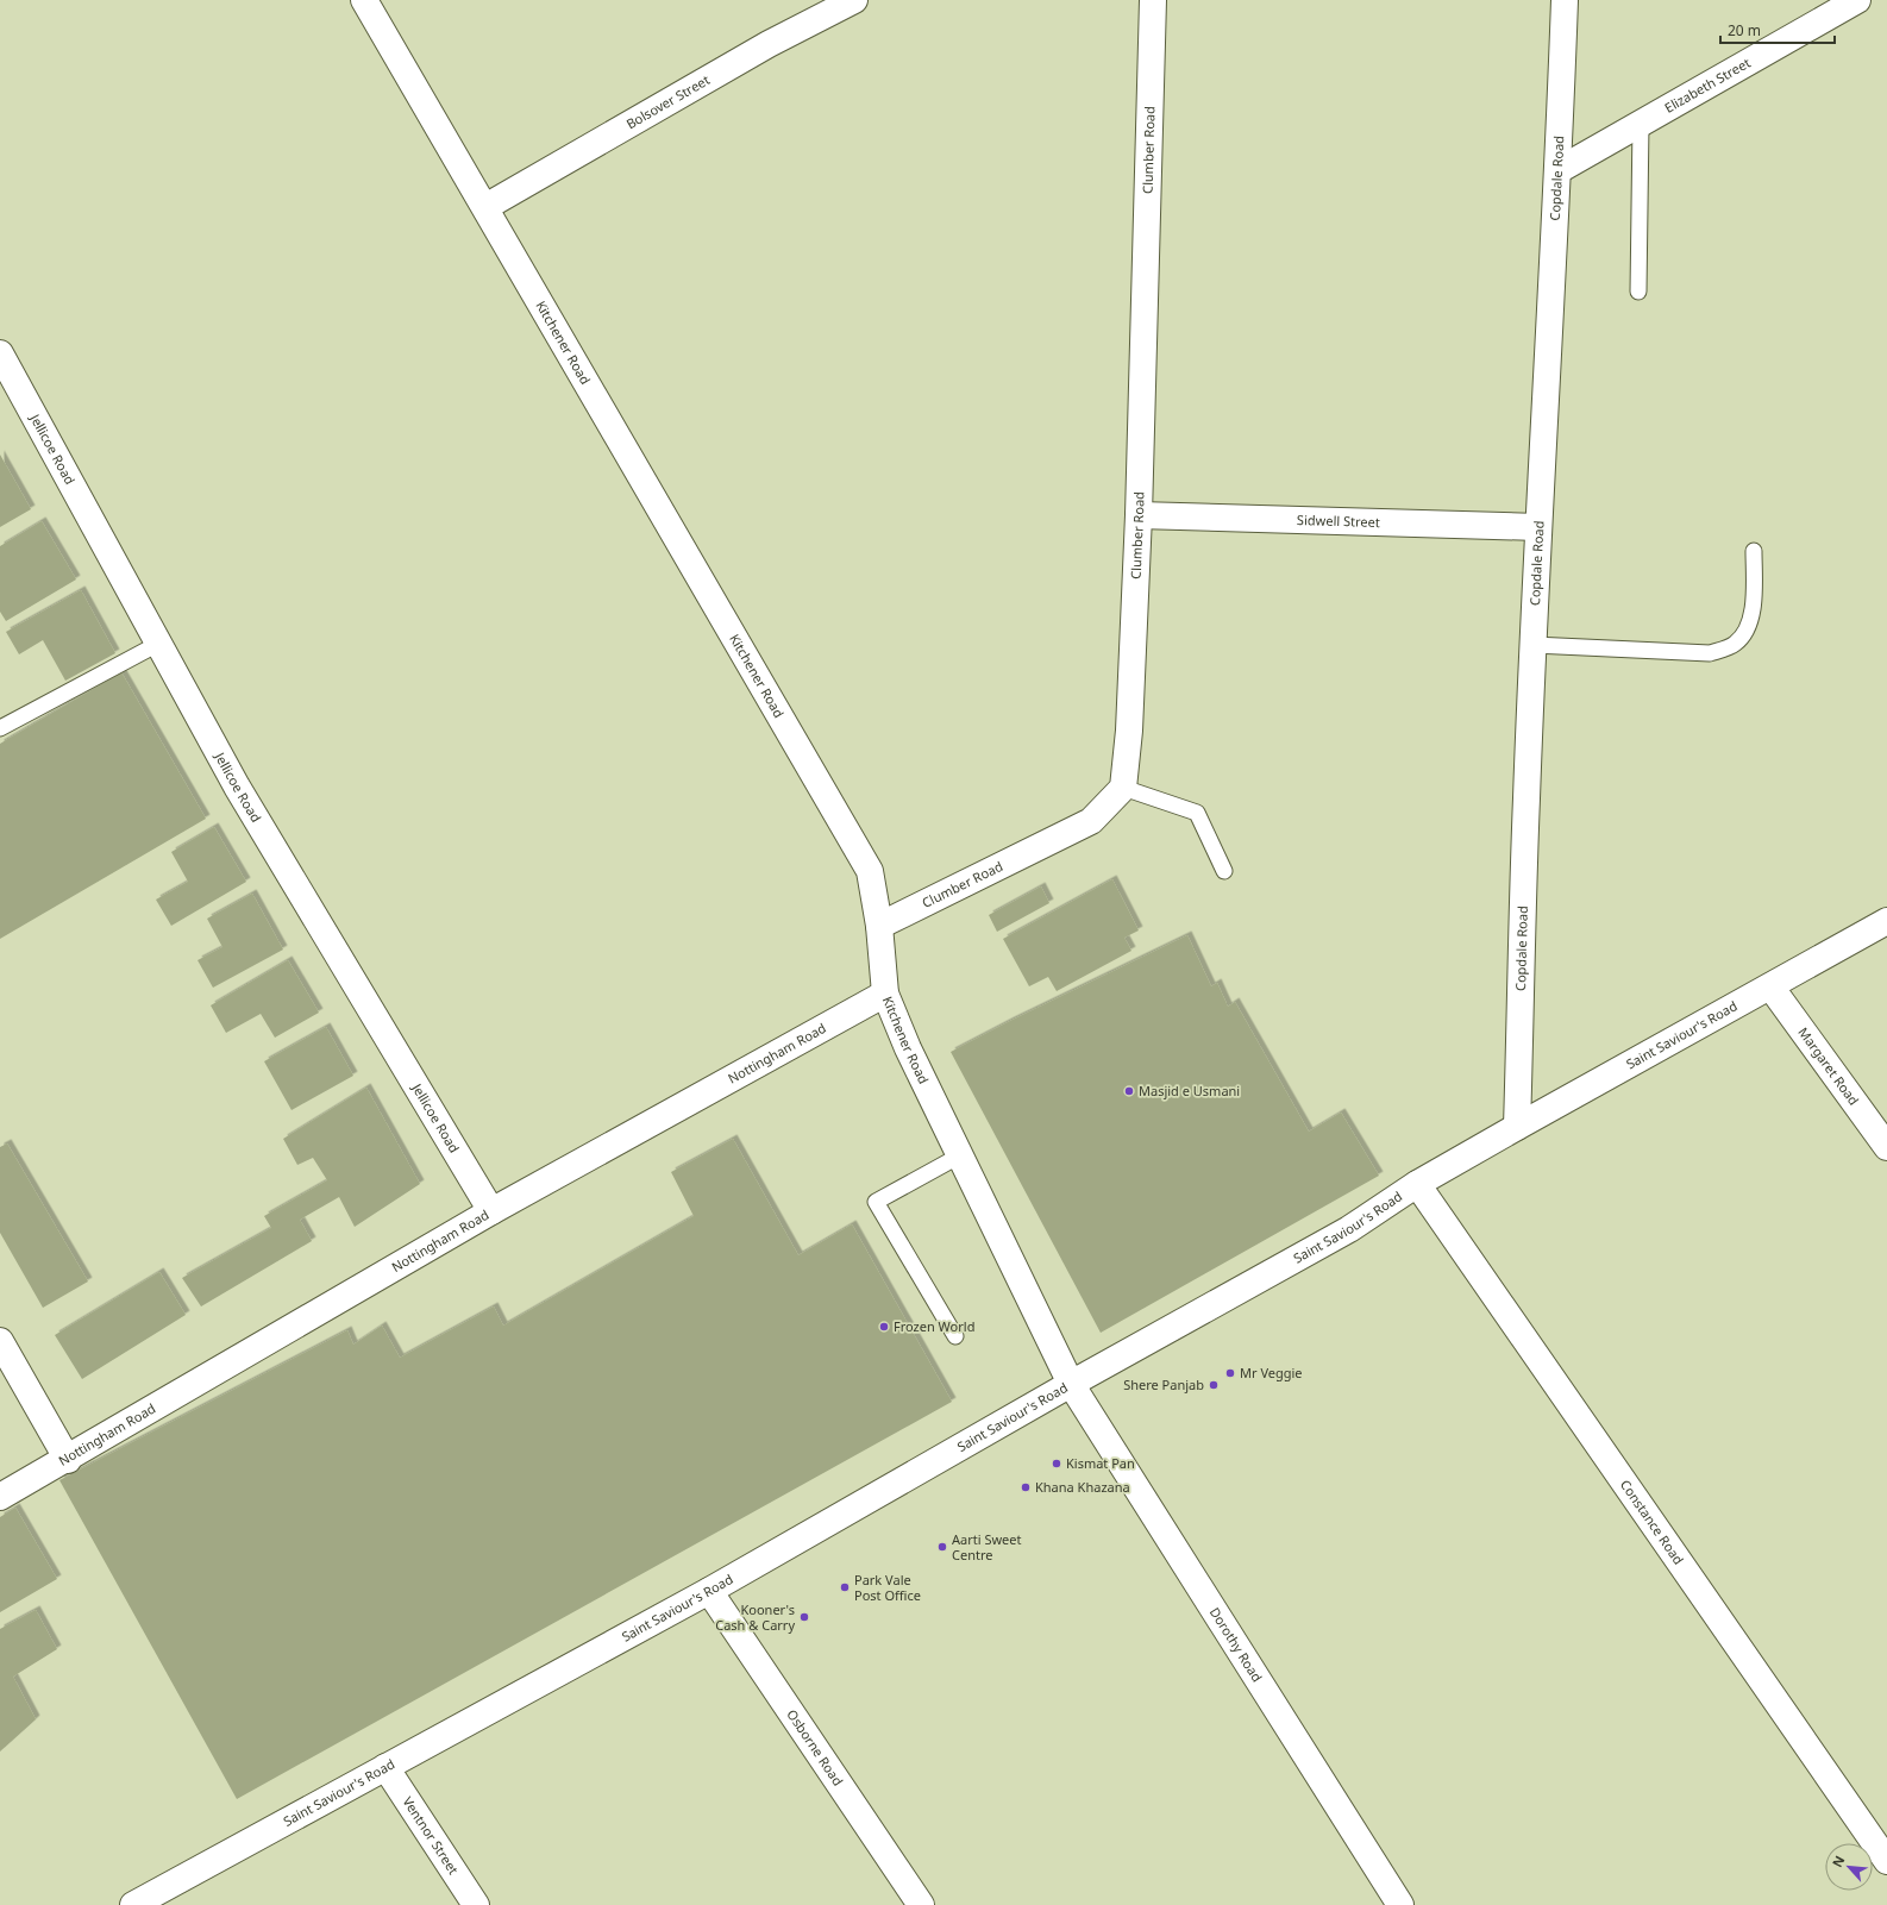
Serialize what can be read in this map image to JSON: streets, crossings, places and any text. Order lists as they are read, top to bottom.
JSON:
{
  "streets": {
    "street": [
      "Elizabeth Street",
      "Bolsover Street",
      "Clumber Road",
      "Copdale Road",
      "Kitchener Road",
      "Jellicoe Road",
      "Sidwell Street",
      "Saint Saviour's Road",
      "Nottingham Road",
      "Margaret Road",
      "Constance Road",
      "Dorothy Road",
      "Osborne Road",
      "Ventnor Street"
    ]
  },
  "crossings": [
    ["Elizabeth Street", "Copdale Road"],
    ["Bolsover Street", "Kitchener Road"],
    ["Clumber Road", "Kitchener Road"],
    ["Clumber Road", "Sidwell Street"],
    ["Copdale Road", "Sidwell Street"],
    ["Copdale Road", "Saint Saviour's Road"],
    ["Kitchener Road", "Saint Saviour's Road"],
    ["Kitchener Road", "Nottingham Road"],
    ["Kitchener Road", "Dorothy Road"],
    ["Jellicoe Road", "Nottingham Road"],
    ["Saint Saviour's Road", "Margaret Road"],
    ["Saint Saviour's Road", "Constance Road"],
    ["Saint Saviour's Road", "Dorothy Road"],
    ["Saint Saviour's Road", "Osborne Road"],
    ["Saint Saviour's Road", "Ventnor Street"]
  ],
  "places": [
    "Masjid e Usmani",
    "Frozen World",
    "Mr Veggie",
    "Shere Panjab",
    "Kismat Pan",
    "Khana Khazana",
    "Aarti Sweet Centre",
    "Park Vale Post Office",
    "Kooner's Cash & Carry"
  ],
  "scale_bar": "20 m",
  "north": "top left"
}
